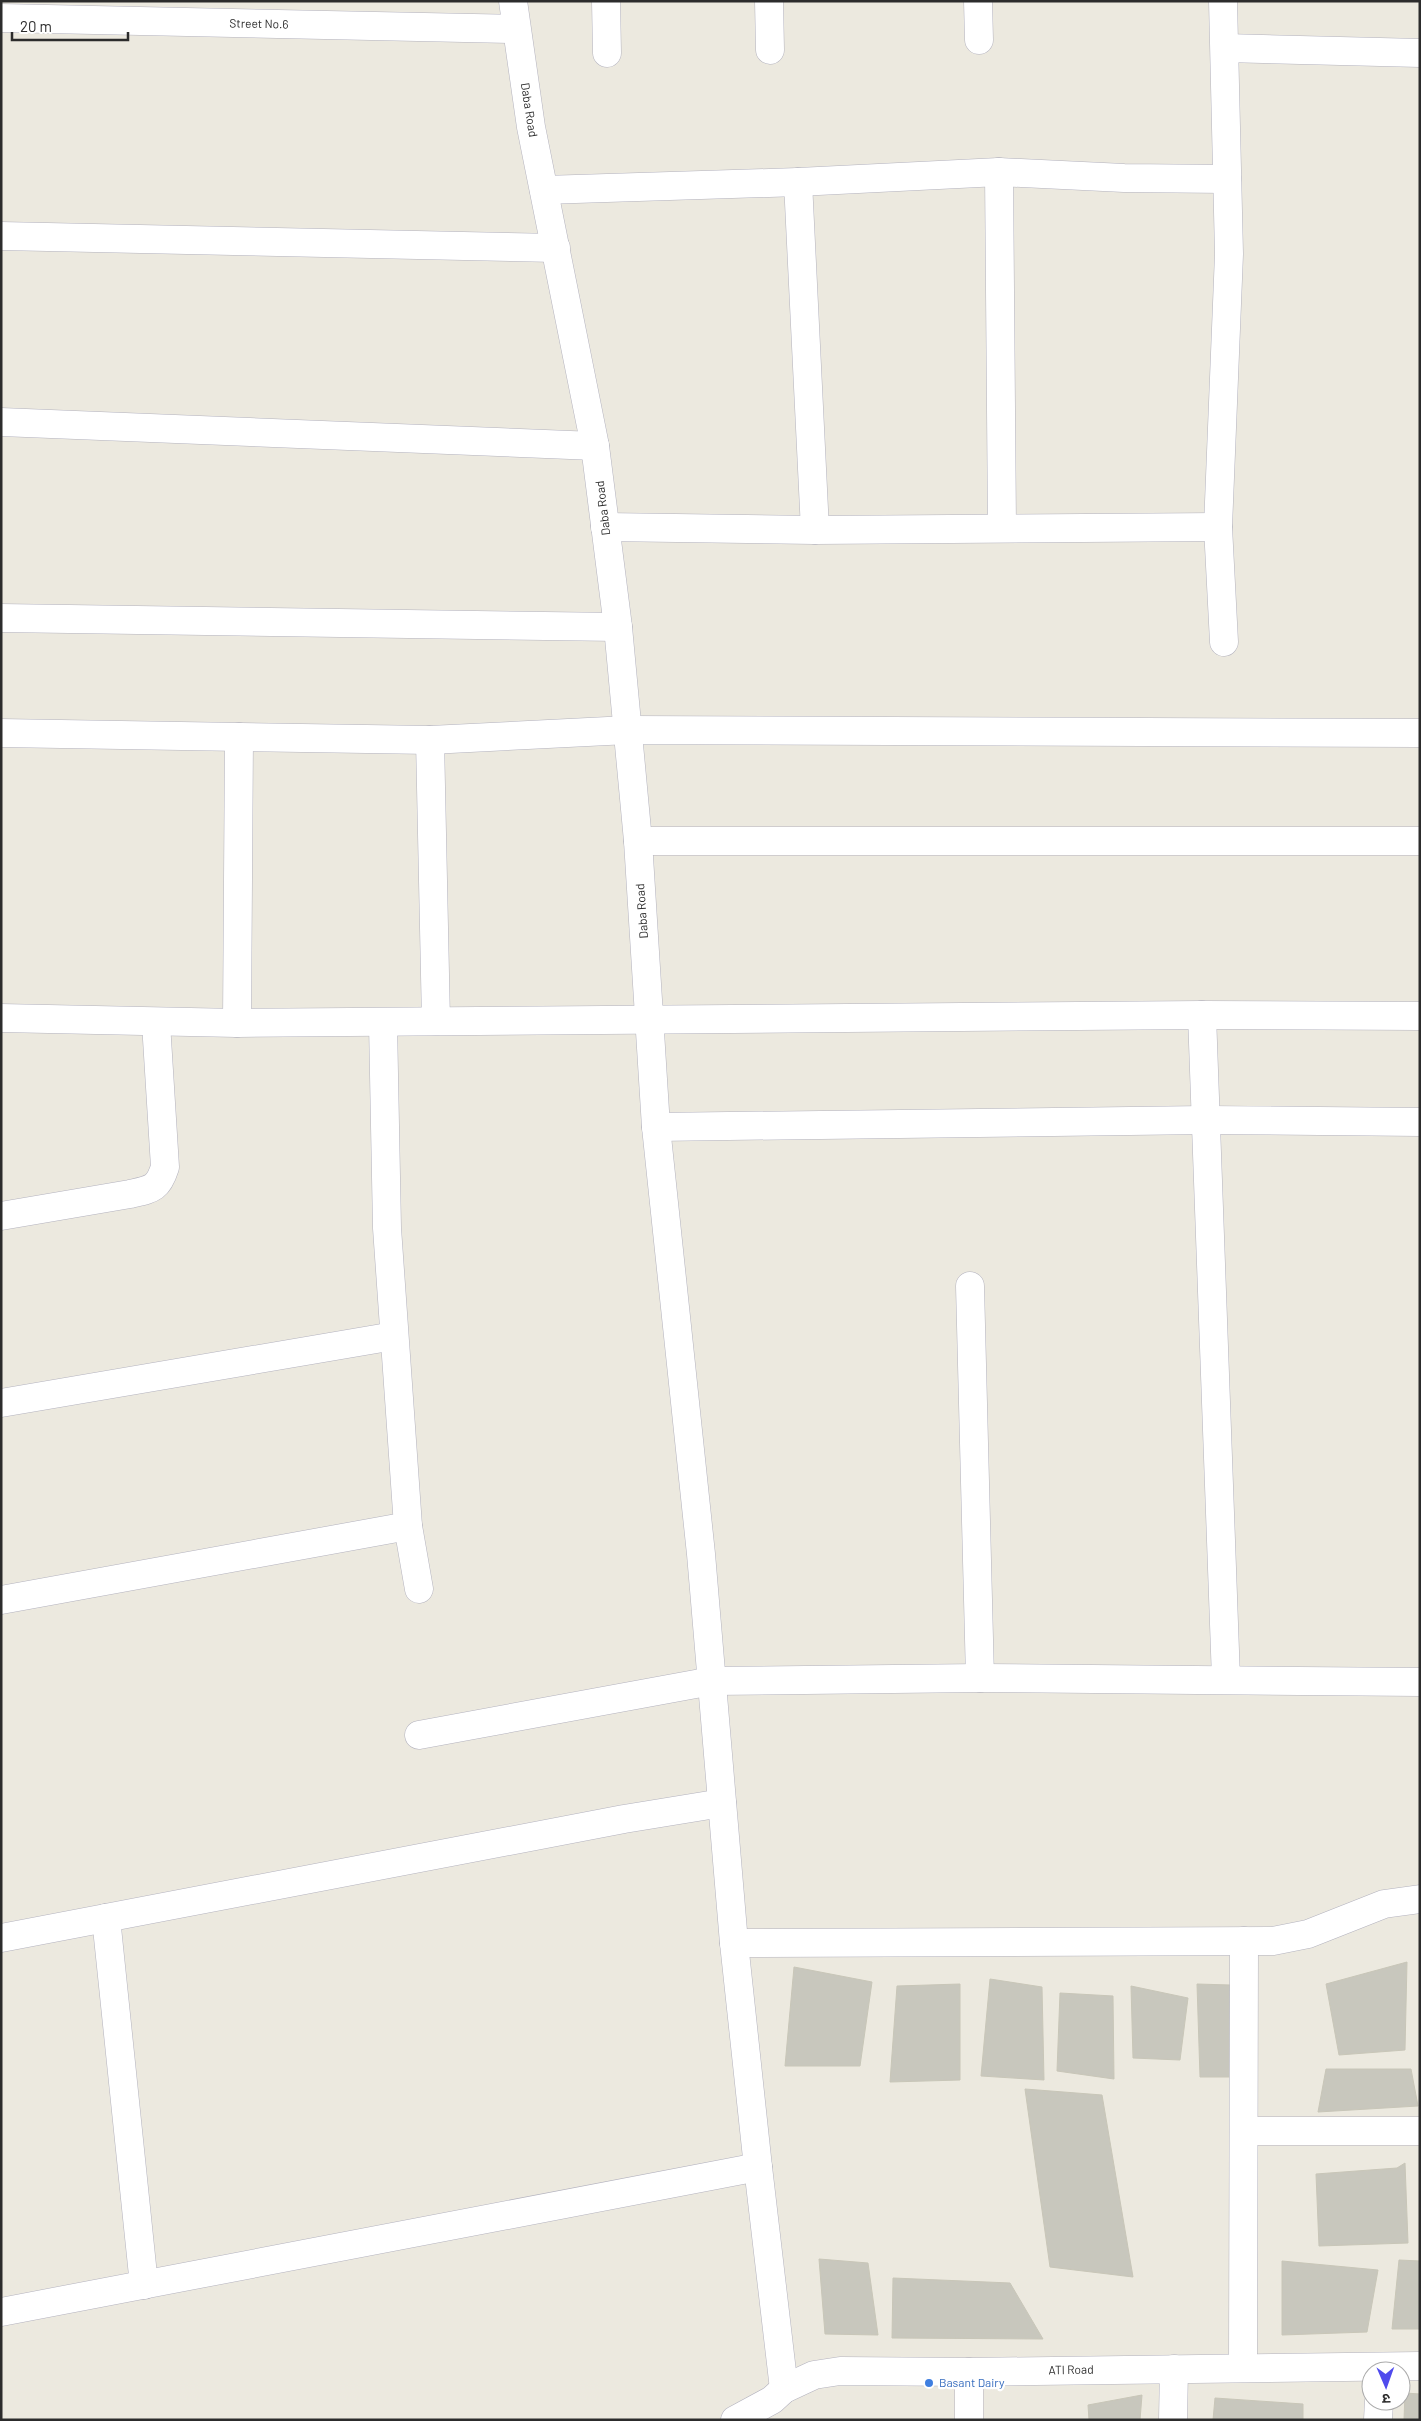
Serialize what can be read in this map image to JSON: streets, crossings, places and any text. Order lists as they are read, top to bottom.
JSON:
{
  "streets": {
    "street": ["Street No.6", "Daba Road", "ATI Road"]
  },
  "crossings": [
    ["Street No.6", "Daba Road"],
    ["Daba Road", "ATI Road"]
  ],
  "places": ["Basant Dairy"],
  "scale_bar": "20 m",
  "north": "bottom"
}
